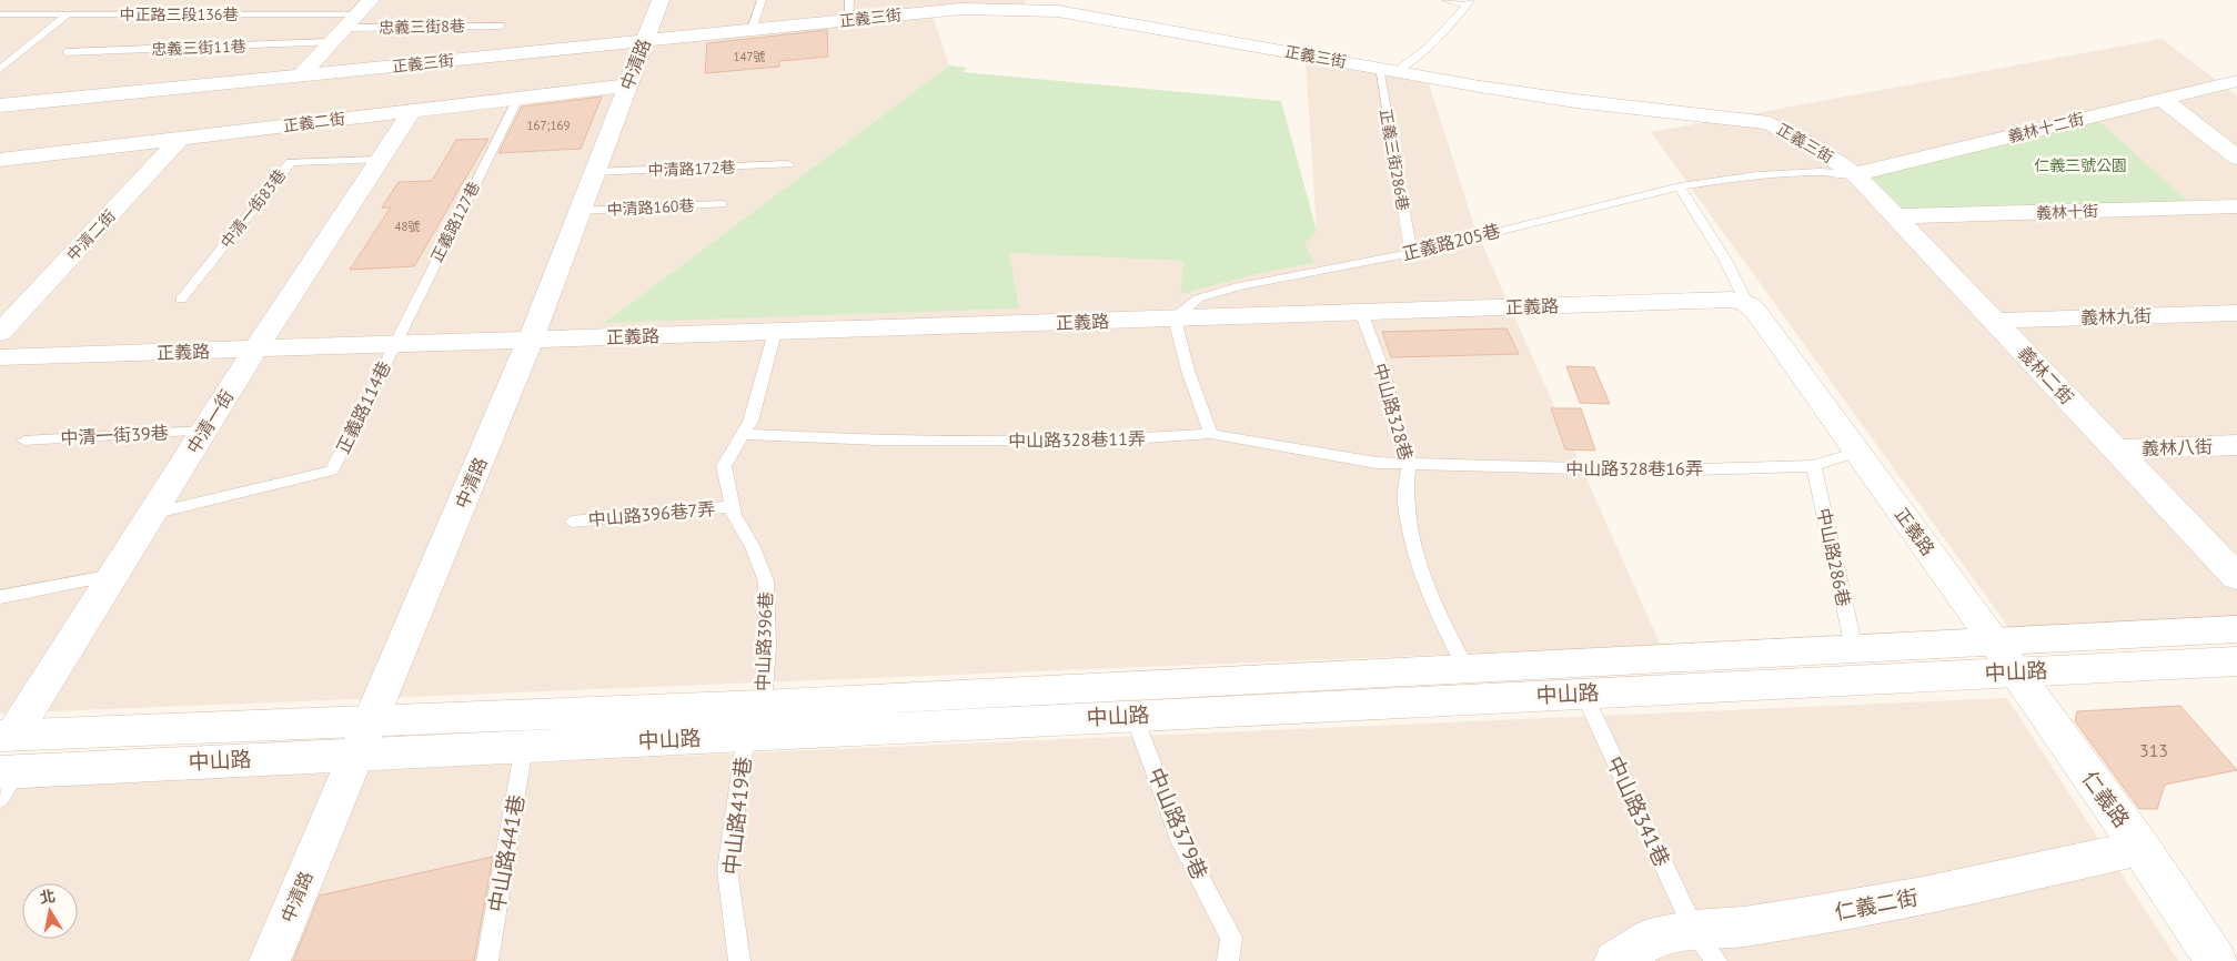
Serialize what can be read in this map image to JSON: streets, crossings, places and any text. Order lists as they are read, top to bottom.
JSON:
{
  "streets": {
    "street": [
      "正義三街",
      "中清路",
      "正義二街",
      "義林十二街",
      "義林十街",
      "中清二街",
      "正義路",
      "義林九街",
      "義林二街",
      "中清一街",
      "義林八街",
      "中山路",
      "仁義路",
      "仁義二街"
    ],
    "lane": [
      "中正路三段136巷",
      "忠義三街8巷",
      "忠義三街11巷",
      "正義三街286巷",
      "中清路172巷",
      "中清路160巷",
      "中清一街83巷",
      "正義路127巷",
      "正義路205巷",
      "正義路114巷",
      "中山路328巷",
      "中清一街39巷",
      "中山路328巷11弄",
      "中山路328巷16弄",
      "中山路396巷7弄",
      "中山路286巷",
      "中山路396巷",
      "中山路341巷",
      "中山路419巷",
      "中山路379巷",
      "中山路441巷"
    ]
  },
  "crossings": [
    ["中正路三段136巷", "忠義三街8巷"],
    ["正義三街", "中清路"],
    ["正義三街", "義林十二街"],
    ["正義三街", "正義三街286巷"],
    ["正義三街", "正義路205巷"],
    ["正義三街", "義林二街"],
    ["中清路", "正義二街"],
    ["中清路", "中清路172巷"],
    ["中清路", "中清路160巷"],
    ["中清路", "正義路"],
    ["中清路", "中山路"],
    ["正義二街", "正義路127巷"],
    ["正義二街", "中清二街"],
    ["正義二街", "中清一街"],
    ["義林十二街", "正義路205巷"],
    ["義林十二街", "義林二街"],
    ["正義三街286巷", "正義路205巷"],
    ["中清一街83巷", "中清一街"],
    ["義林十街", "義林二街"],
    ["正義路127巷", "正義路"],
    ["正義路127巷", "正義路114巷"],
    ["正義路205巷", "正義路"],
    ["正義路205巷", "義林二街"],
    ["正義路", "正義路114巷"],
    ["正義路", "中山路328巷"],
    ["正義路", "中清一街"],
    ["正義路", "中山路328巷16弄"],
    ["正義路", "中山路396巷"],
    ["正義路", "中山路"],
    ["正義路", "仁義路"],
    ["義林九街", "義林二街"],
    ["義林二街", "義林八街"],
    ["正義路114巷", "中清一街"],
    ["中山路328巷", "中山路328巷11弄"],
    ["中山路328巷", "中山路328巷16弄"],
    ["中山路328巷", "中山路"],
    ["中清一街", "中清一街39巷"],
    ["中清一街", "中山路"],
    ["中山路328巷11弄", "中山路328巷16弄"],
    ["中山路328巷11弄", "中山路396巷"],
    ["中山路328巷16弄", "中山路286巷"],
    ["中山路396巷7弄", "中山路396巷"],
    ["中山路286巷", "中山路"],
    ["中山路396巷", "中山路"],
    ["中山路396巷", "中山路419巷"],
    ["中山路", "仁義路"],
    ["中山路", "中山路341巷"],
    ["中山路", "中山路419巷"],
    ["中山路", "中山路379巷"],
    ["中山路", "中山路441巷"],
    ["仁義路", "仁義二街"],
    ["中山路341巷", "仁義二街"]
  ],
  "parks": ["仁義三號公園"],
  "house_numbers": [
    "147號",
    "167;169",
    "48號",
    "313"
  ],
  "north": "top"
}
